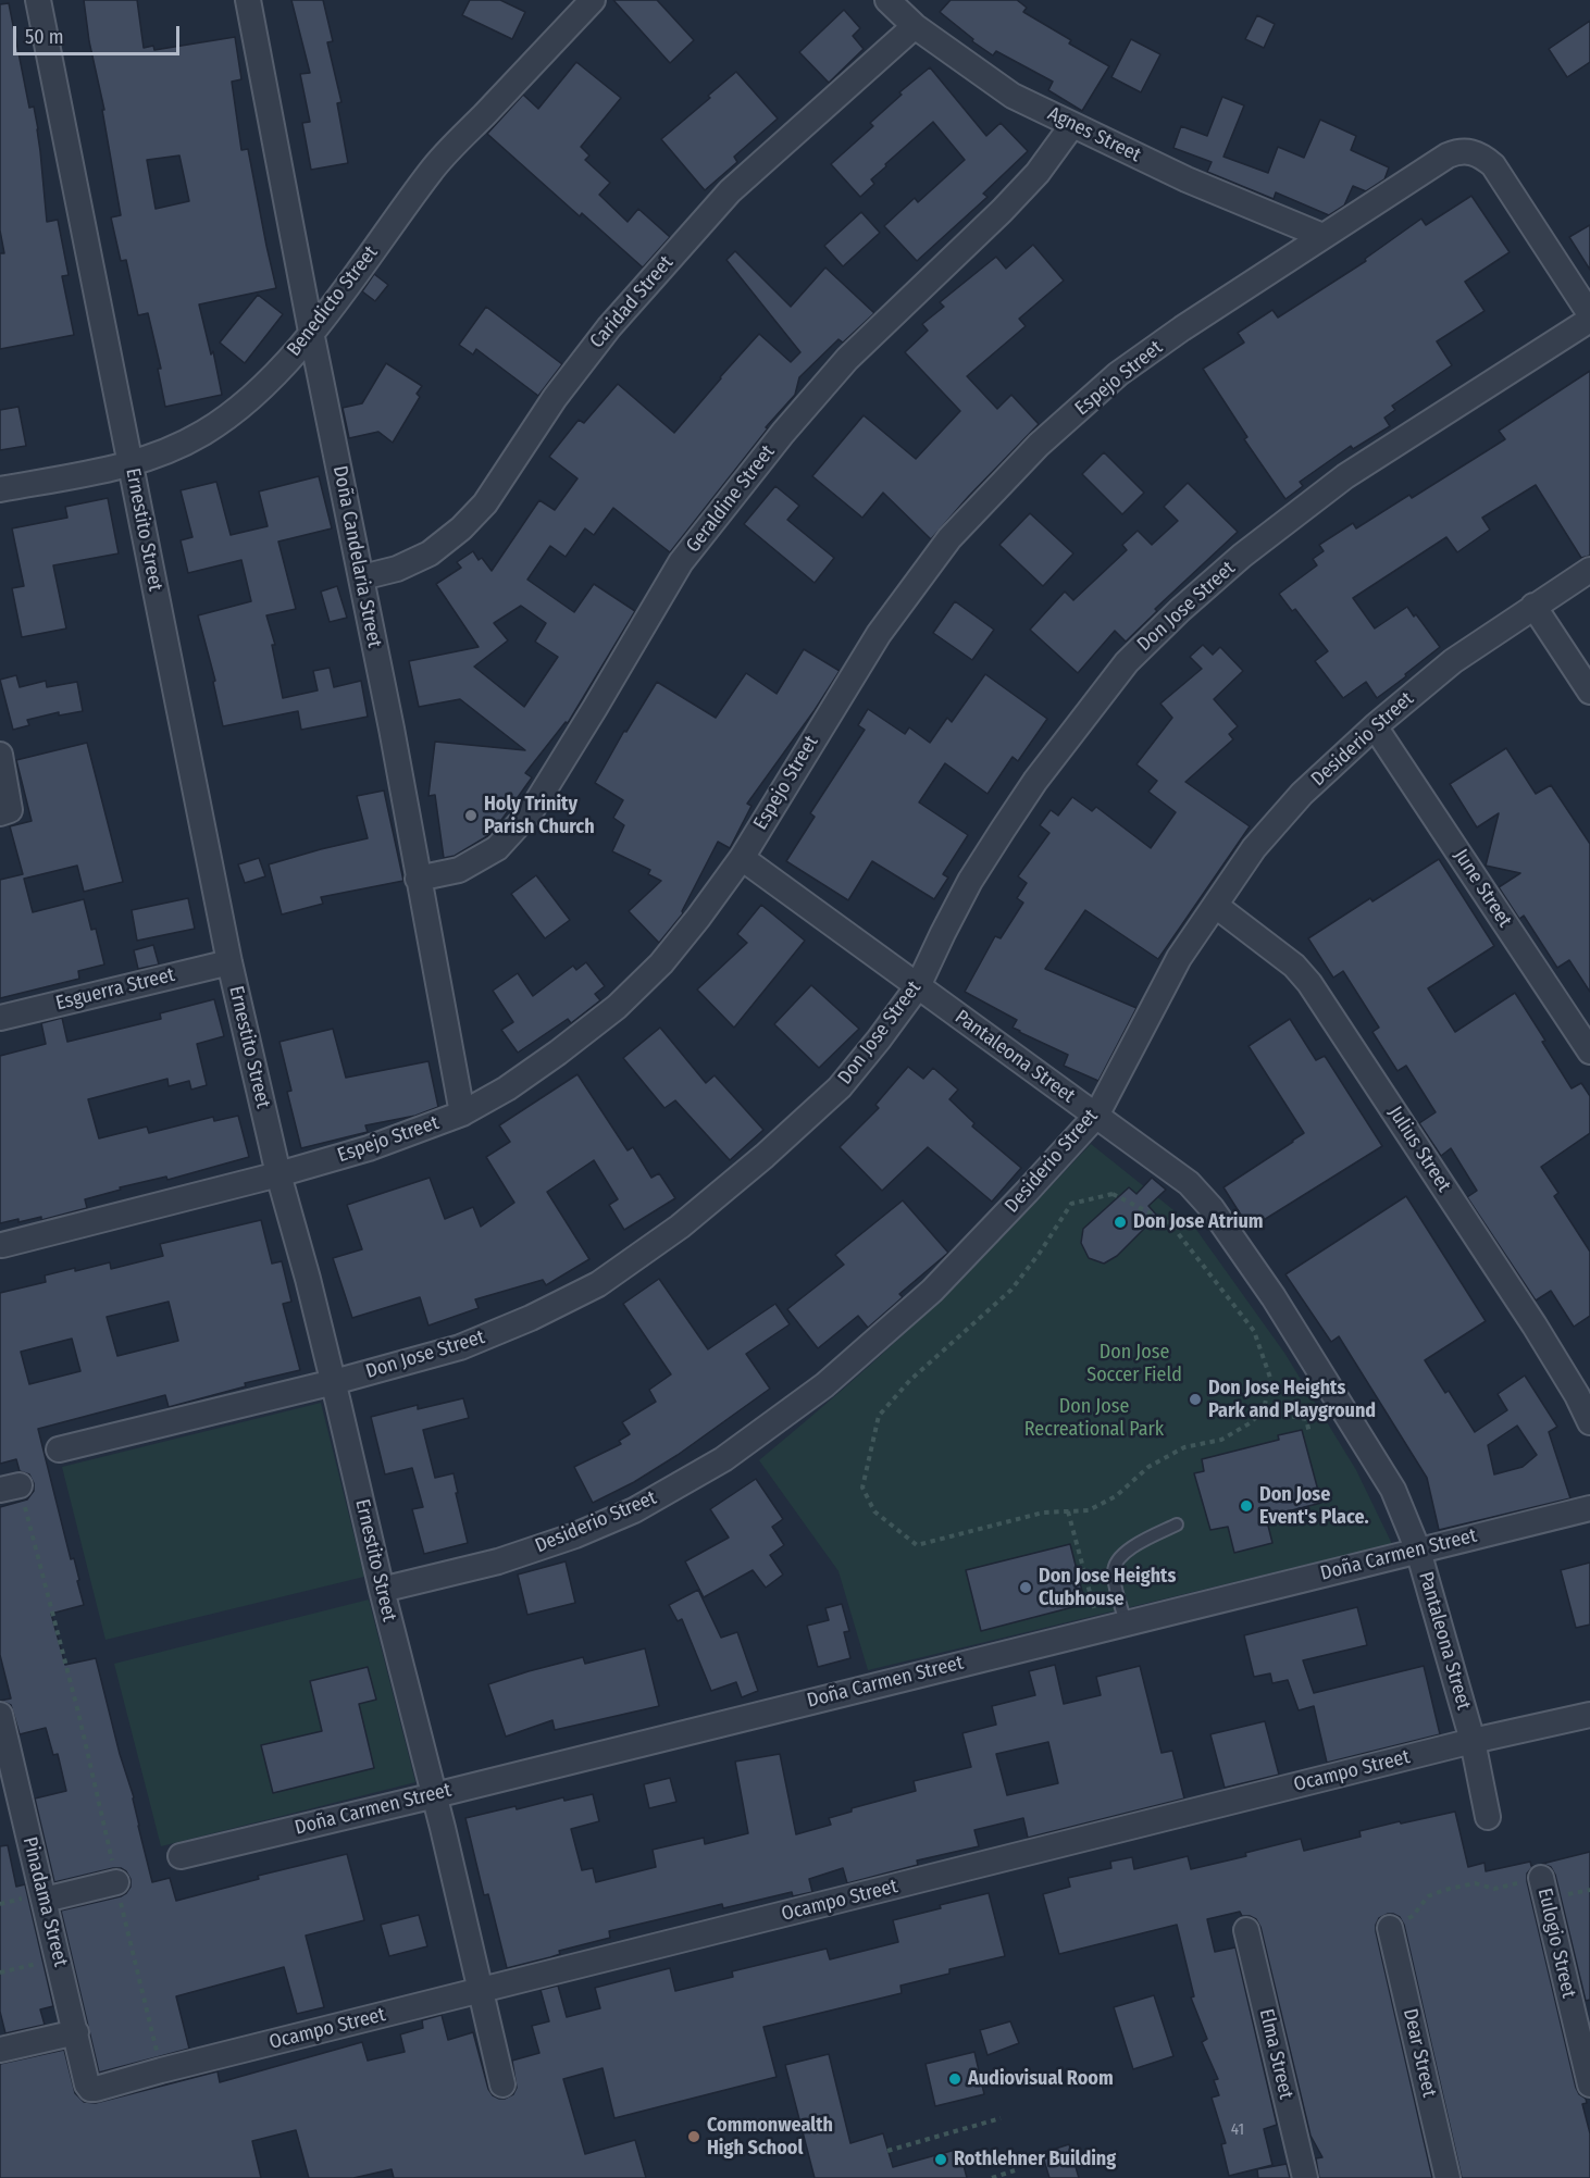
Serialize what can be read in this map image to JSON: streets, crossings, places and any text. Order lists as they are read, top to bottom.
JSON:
{
  "streets": {
    "street": [
      "Agnes Street",
      "Benedicto Street",
      "Caridad Street",
      "Espejo Street",
      "Geraldine Street",
      "Ernestito Street",
      "Doña Candelaria Street",
      "Don Jose Street",
      "Desiderio Street",
      "June Street",
      "Esguerra Street",
      "Pantaleona Street",
      "Julius Street",
      "Doña Carmen Street",
      "Ocampo Street",
      "Pinadama Street",
      "Eulogio Street",
      "Dear Street",
      "Elma Street"
    ]
  },
  "crossings": [
    ["Agnes Street", "Caridad Street"],
    ["Agnes Street", "Espejo Street"],
    ["Agnes Street", "Geraldine Street"],
    ["Benedicto Street", "Ernestito Street"],
    ["Benedicto Street", "Doña Candelaria Street"],
    ["Caridad Street", "Doña Candelaria Street"],
    ["Espejo Street", "Ernestito Street"],
    ["Espejo Street", "Doña Candelaria Street"],
    ["Espejo Street", "Don Jose Street"],
    ["Espejo Street", "Pantaleona Street"],
    ["Geraldine Street", "Doña Candelaria Street"],
    ["Ernestito Street", "Don Jose Street"],
    ["Ernestito Street", "Desiderio Street"],
    ["Ernestito Street", "Esguerra Street"],
    ["Ernestito Street", "Doña Carmen Street"],
    ["Ernestito Street", "Ocampo Street"],
    ["Don Jose Street", "Pantaleona Street"],
    ["Desiderio Street", "June Street"],
    ["Desiderio Street", "Pantaleona Street"],
    ["Desiderio Street", "Julius Street"],
    ["Pantaleona Street", "Doña Carmen Street"],
    ["Pantaleona Street", "Ocampo Street"],
    ["Ocampo Street", "Pinadama Street"]
  ],
  "parks": ["Don Jose Soccer Field", "Don Jose Recreational Park"],
  "places": [
    "Holy Trinity Parish Church",
    "Don Jose Atrium",
    "Don Jose Heights Park and Playground",
    "Don Jose Event's Place.",
    "Don Jose Heights Clubhouse",
    "Audiovisual Room",
    "Commonwealth High School",
    "Rothlehner Building"
  ],
  "house_numbers": ["41"],
  "scale_bar": "50 m"
}
